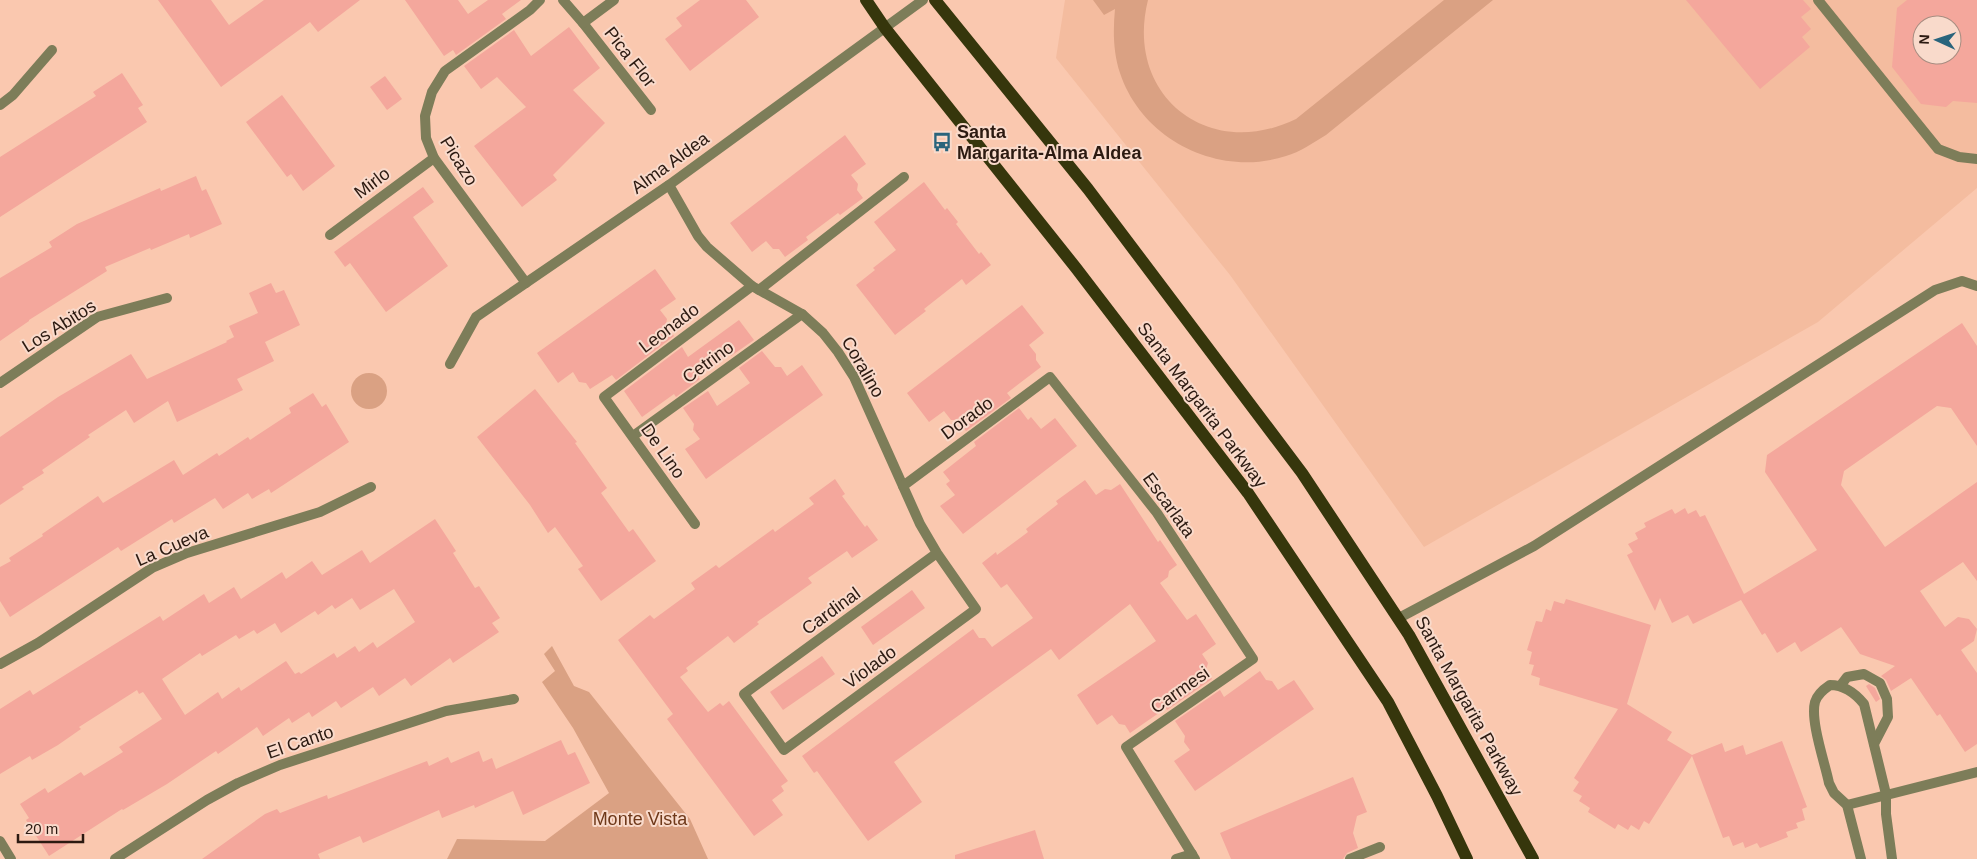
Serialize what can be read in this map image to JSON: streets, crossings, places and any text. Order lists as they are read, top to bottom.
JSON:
{
  "streets": {
    "main road": ["Santa Margarita Parkway"],
    "street": [
      "Pica Flor",
      "Picazo",
      "Alma Aldea",
      "Mirlo",
      "Los Abitos",
      "Leonado",
      "Cetrino",
      "Coralino",
      "Dorado",
      "De Lino",
      "Escarlata",
      "La Cueva",
      "Cardinal",
      "Violado",
      "Carmesi",
      "El Canto"
    ]
  },
  "crossings": [
    ["Picazo", "Alma Aldea"],
    ["Picazo", "Mirlo"],
    ["Alma Aldea", "Coralino"],
    ["Alma Aldea", "Santa Margarita Parkway"],
    ["Leonado", "Coralino"],
    ["Leonado", "De Lino"],
    ["Cetrino", "Coralino"],
    ["Cetrino", "De Lino"],
    ["Coralino", "Dorado"],
    ["Coralino", "Cardinal"],
    ["Coralino", "Violado"],
    ["Dorado", "Escarlata"],
    ["Escarlata", "Carmesi"],
    ["Cardinal", "Violado"]
  ],
  "parks": ["Monte Vista"],
  "places": {
    "bus stop": ["Santa Margarita-Alma Aldea"]
  },
  "scale_bar": "20 m",
  "north": "left"
}
